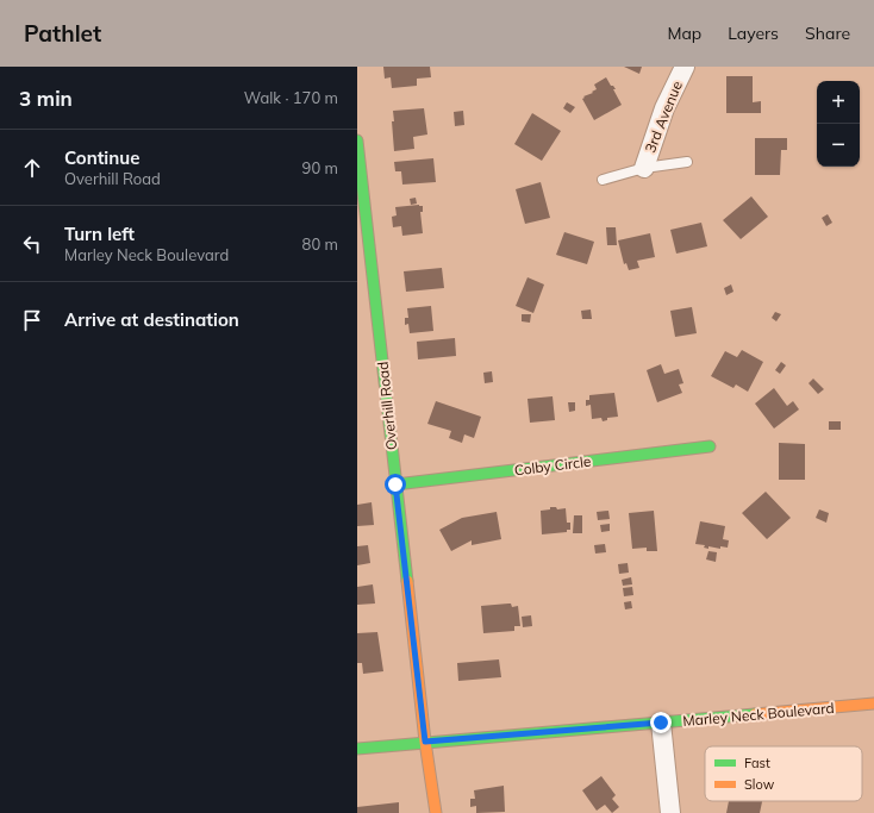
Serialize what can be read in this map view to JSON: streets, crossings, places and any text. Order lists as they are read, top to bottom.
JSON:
{
  "streets": {
    "street": [
      "3rd Avenue",
      "Overhill Road",
      "Colby Circle",
      "Marley Neck Boulevard"
    ]
  },
  "crossings": [
    ["Overhill Road", "Colby Circle"],
    ["Overhill Road", "Marley Neck Boulevard"]
  ],
  "legend": ["Fast", "Slow"],
  "page": {
    "header": "Pathlet",
    "nav": ["Map", "Layers", "Share"],
    "heading": ["3 min", "Walk · 170 m"],
    "map_buttons": ["+", "−"],
    "list": [
      ["Continue", "Overhill Road", "90 m"],
      ["Turn left", "Marley Neck Boulevard", "80 m"],
      "Arrive at destination"
    ]
  }
}
